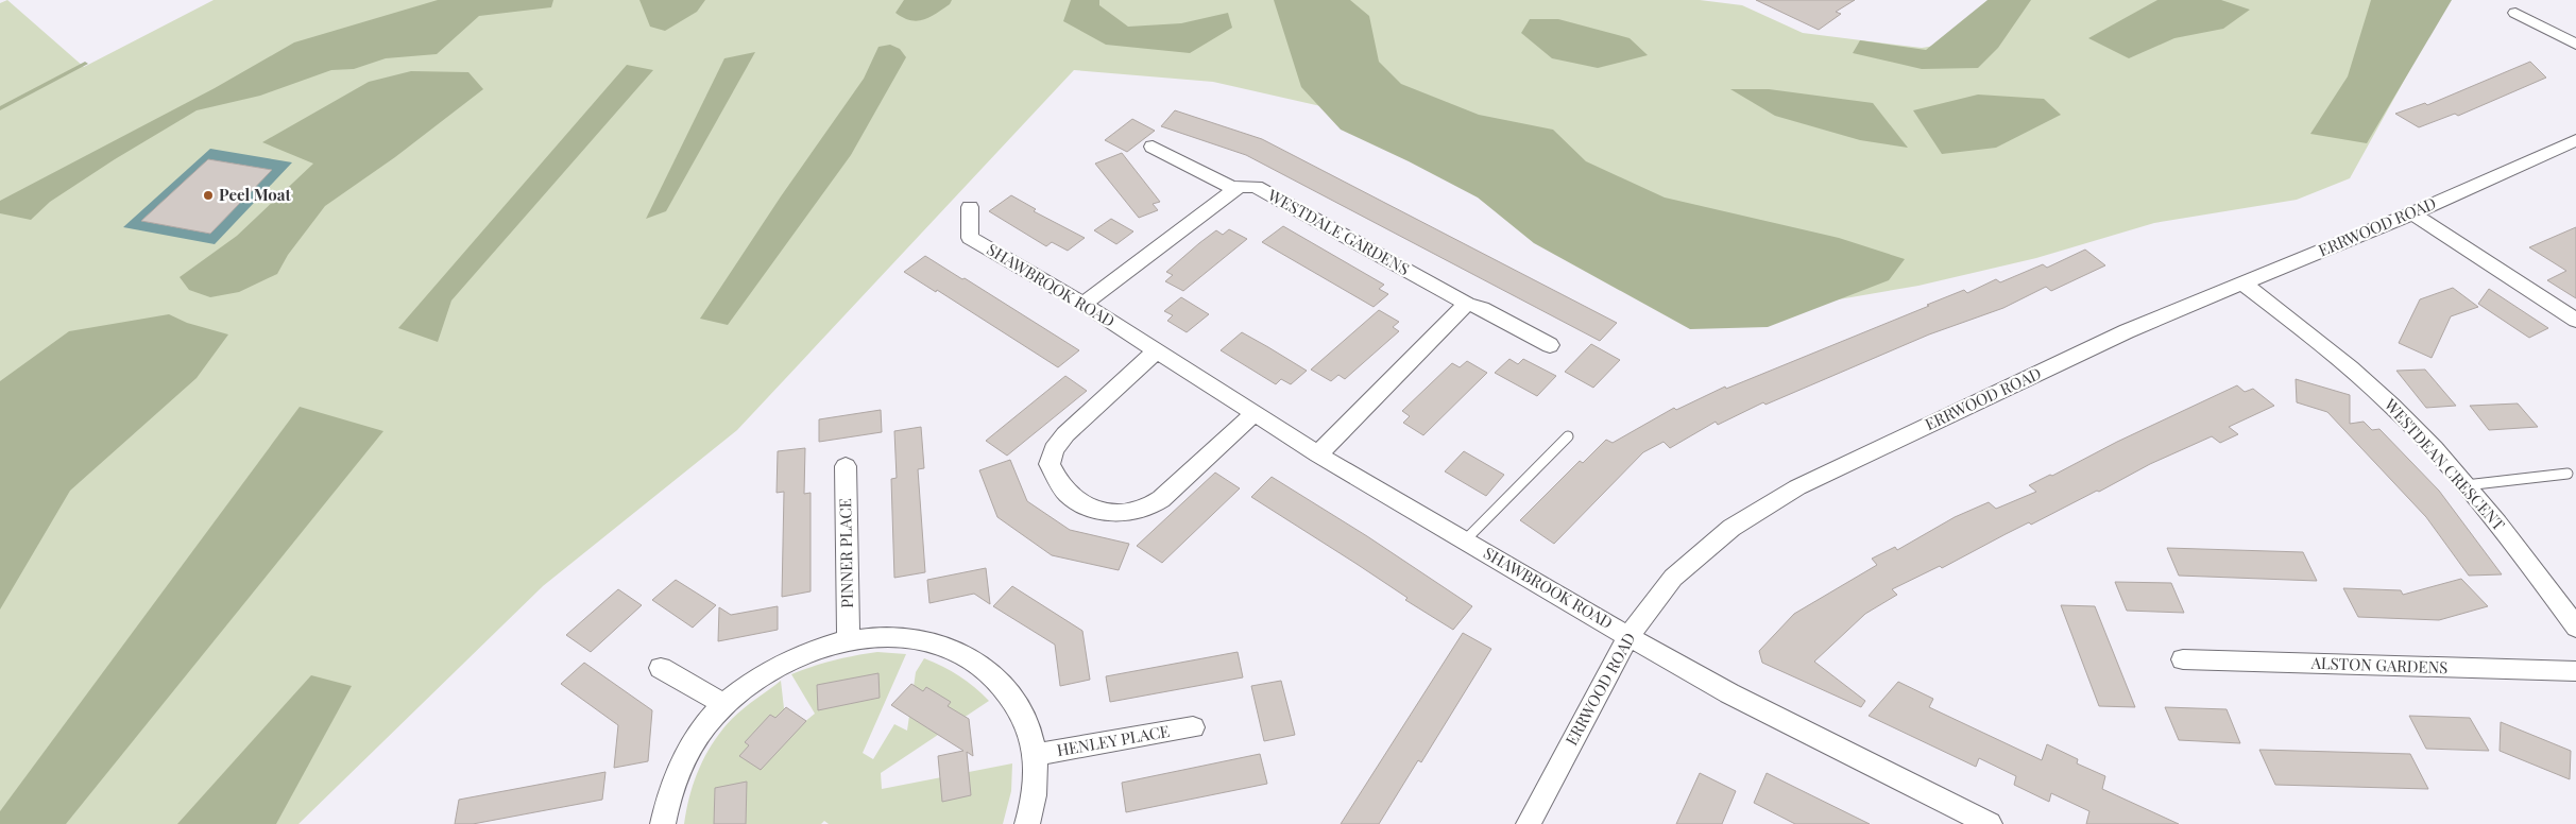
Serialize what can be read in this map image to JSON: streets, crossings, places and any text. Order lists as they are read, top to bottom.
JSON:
{
  "streets": {
    "street": [
      "ERRWOOD ROAD",
      "WESTDALE GARDENS",
      "SHAWBROOK ROAD",
      "WESTDEAN CRESCENT",
      "PINNER PLACE",
      "ALSTON GARDENS",
      "HENLEY PLACE"
    ]
  },
  "crossings": [
    ["ERRWOOD ROAD", "SHAWBROOK ROAD"],
    ["ERRWOOD ROAD", "WESTDEAN CRESCENT"]
  ],
  "places": ["Peel Moat"]
}
